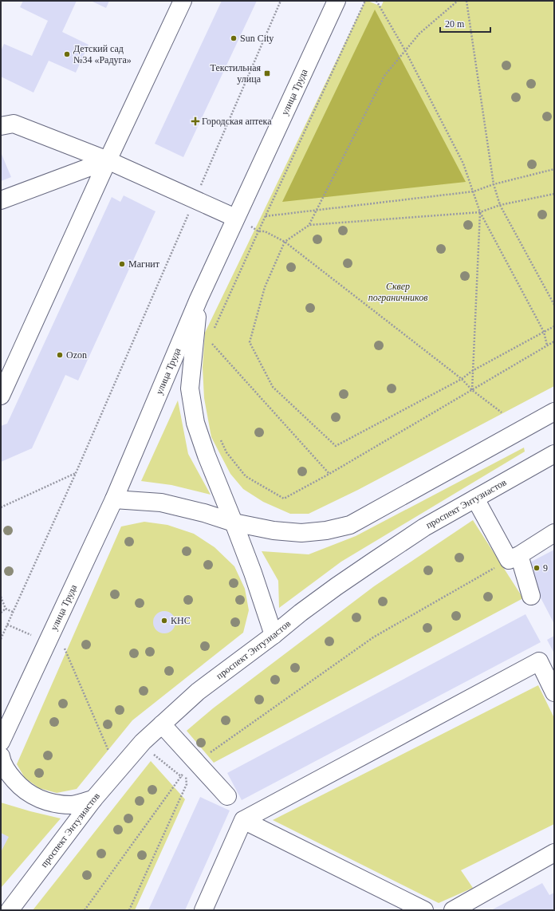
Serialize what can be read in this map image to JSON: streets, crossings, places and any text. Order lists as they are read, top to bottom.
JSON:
{
  "streets": {
    "main road": ["улица Труда", "проспект Энтузиастов"]
  },
  "parks": ["Сквер пограничников"],
  "places": {
    "other": [
      "Sun City",
      "Детский сад №34 «Радуга»",
      "Магнит",
      "Ozon",
      "9",
      "КНС"
    ],
    "transit": ["Текстильная улица"],
    "health": ["Городская аптека"]
  },
  "scale_bar": "20 m"
}
